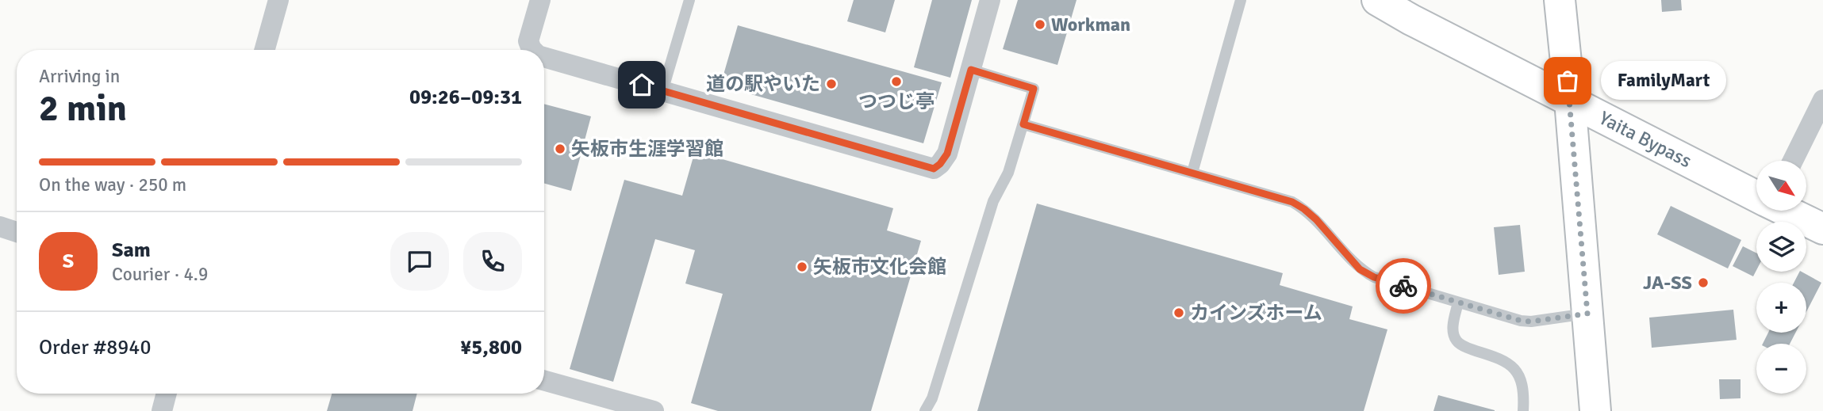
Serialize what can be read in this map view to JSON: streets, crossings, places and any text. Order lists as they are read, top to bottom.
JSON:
{
  "streets": {
    "main road": ["Yaita Bypass"]
  },
  "places": [
    "Workman",
    "FamilyMart",
    "つつじ亭",
    "道の駅やいた",
    "矢板市生涯学習館",
    "矢板市文化会館",
    "JA-SS",
    "カインズホーム"
  ],
  "north": "bottom right",
  "page": {
    "heading": ["2 min", "Arriving in", "09:26–09:31"],
    "panel": [
      "Sam",
      "Courier · 4.9",
      "Order #8940",
      "¥5,800"
    ],
    "bubble": "FamilyMart",
    "bar": "On the way · 250 m",
    "map_buttons": ["+", "−"],
    "round": "S"
  }
}
